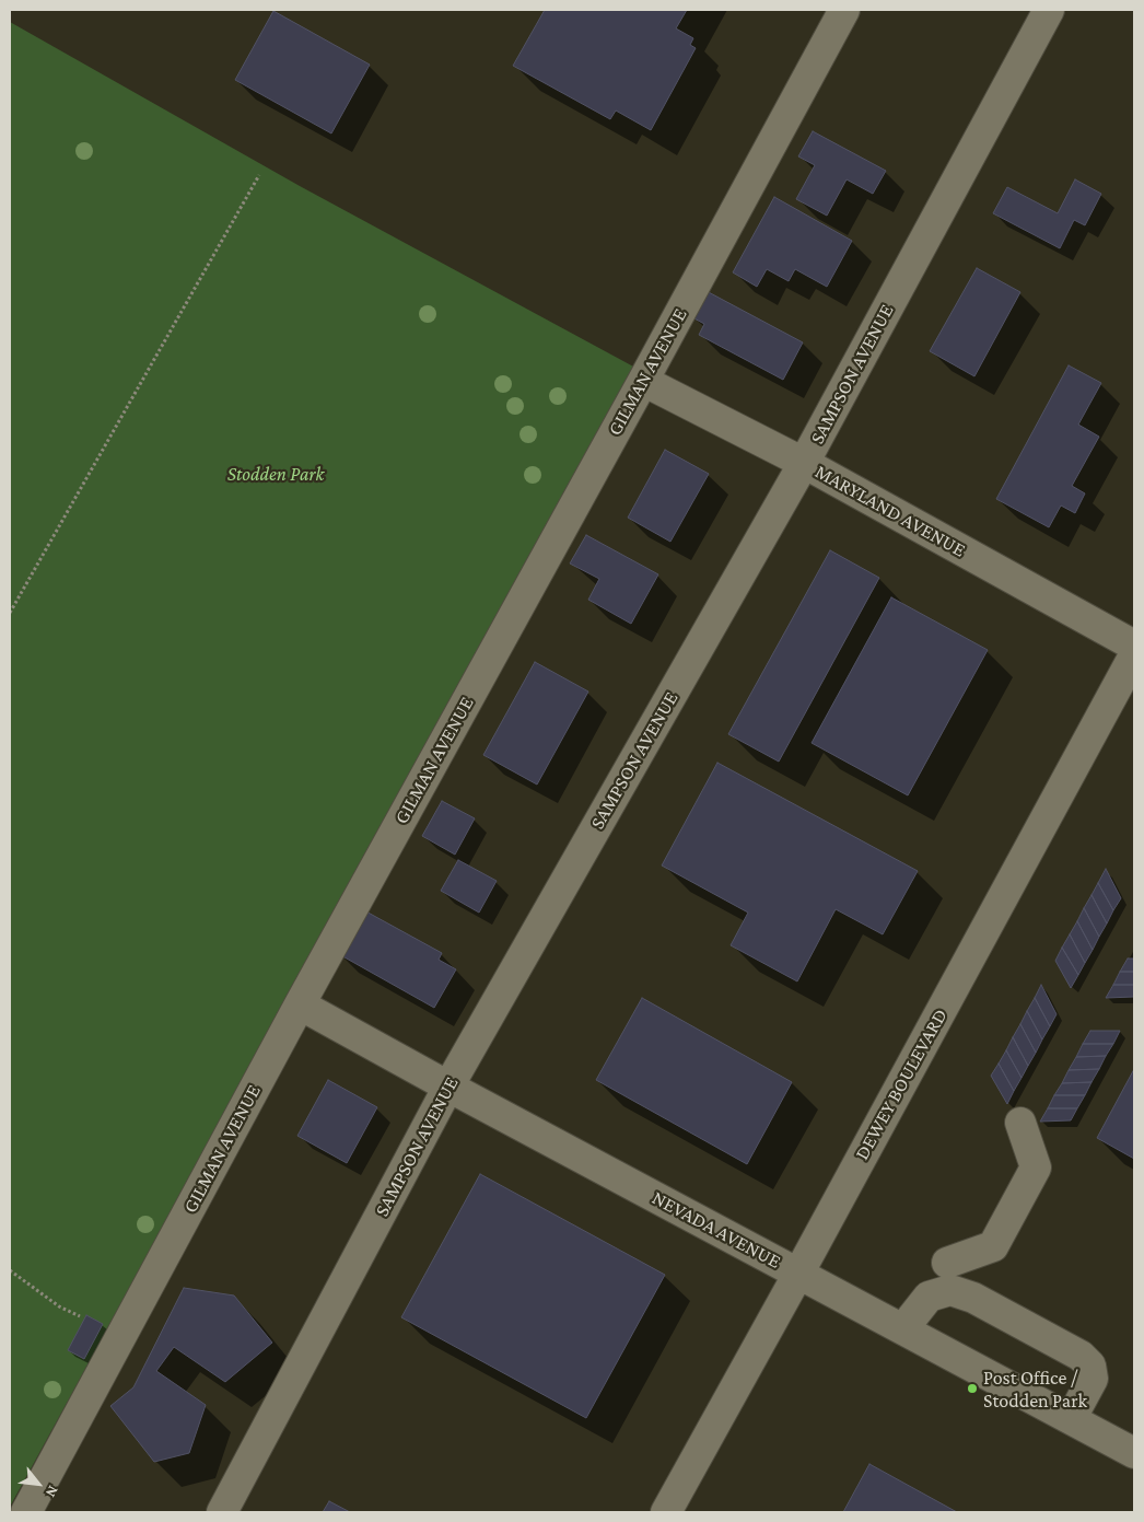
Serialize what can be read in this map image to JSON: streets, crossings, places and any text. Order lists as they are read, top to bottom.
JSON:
{
  "streets": {
    "street": [
      "GILMAN AVENUE",
      "SAMPSON AVENUE",
      "MARYLAND AVENUE",
      "DEWEY BOULEVARD",
      "NEVADA AVENUE"
    ]
  },
  "crossings": [
    ["GILMAN AVENUE", "MARYLAND AVENUE"],
    ["GILMAN AVENUE", "NEVADA AVENUE"],
    ["SAMPSON AVENUE", "MARYLAND AVENUE"],
    ["SAMPSON AVENUE", "NEVADA AVENUE"],
    ["DEWEY BOULEVARD", "NEVADA AVENUE"]
  ],
  "parks": ["Stodden Park"],
  "places": ["Post Office / Stodden Park"],
  "north": "bottom right"
}
